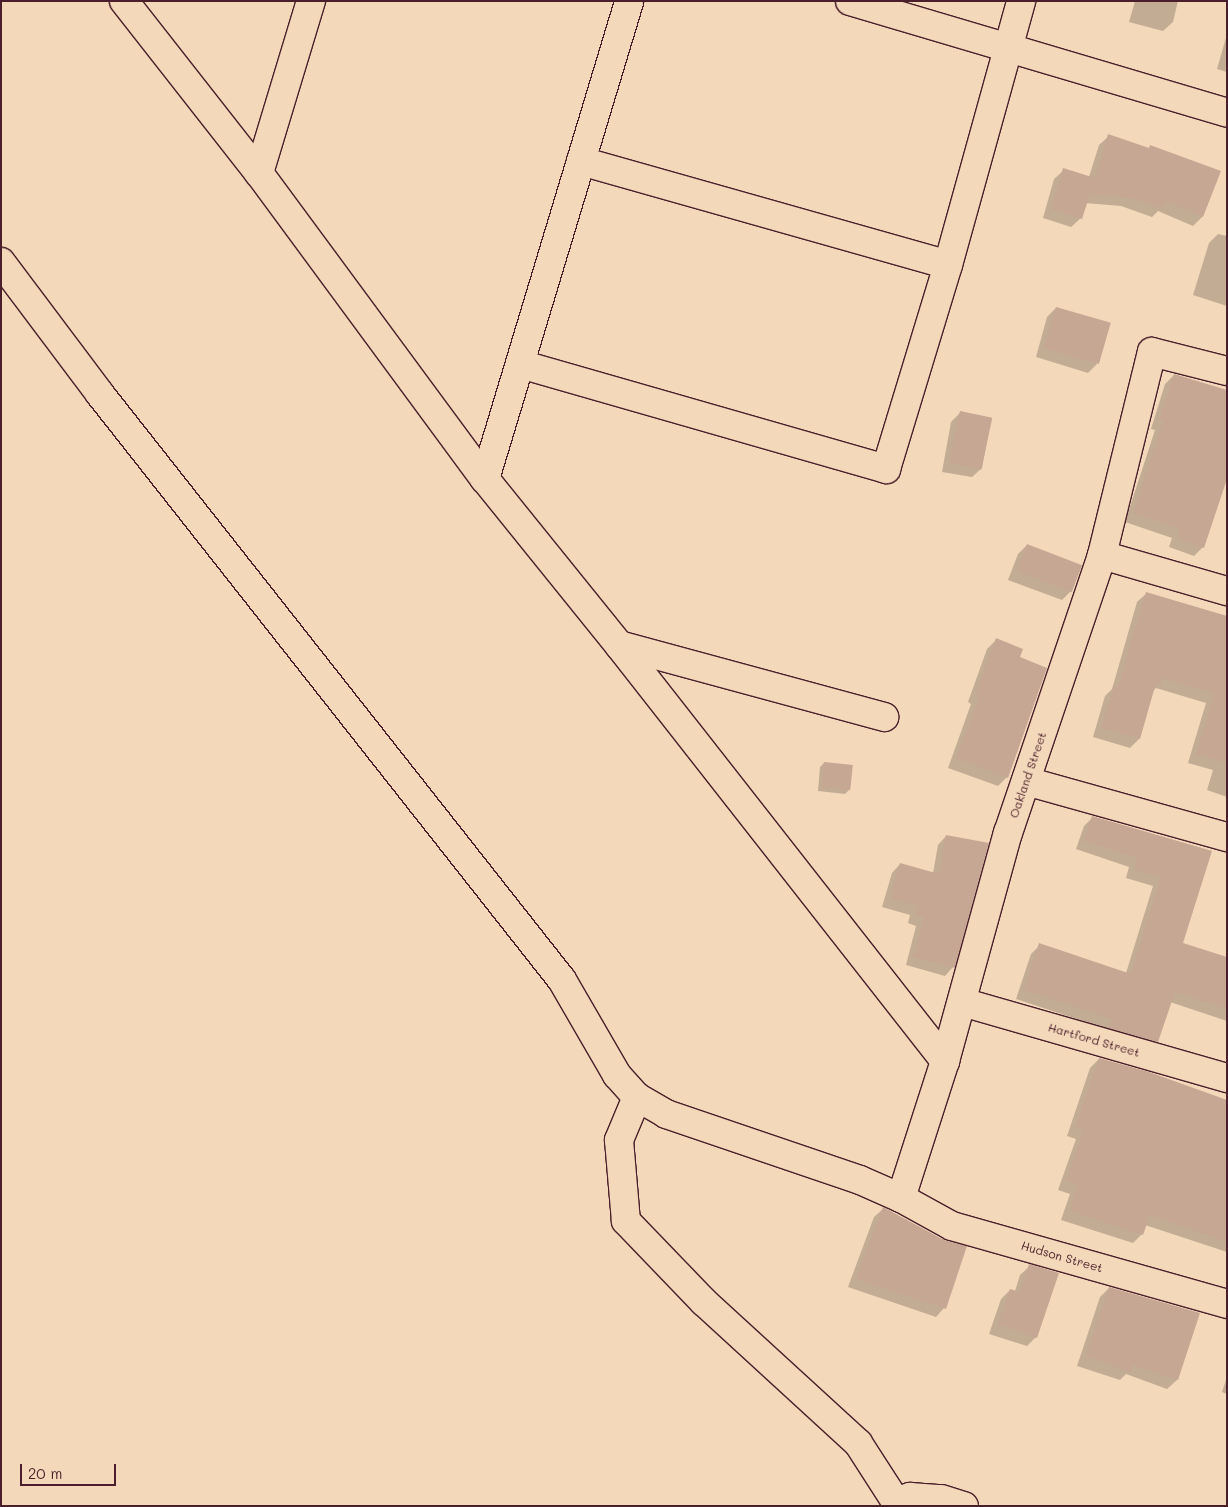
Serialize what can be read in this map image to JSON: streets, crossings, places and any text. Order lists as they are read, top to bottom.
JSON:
{
  "streets": {
    "street": ["Oakland Street", "Hartford Street", "Hudson Street"]
  },
  "crossings": [
    ["Oakland Street", "Hartford Street"],
    ["Oakland Street", "Hudson Street"]
  ],
  "scale_bar": "20 m"
}
